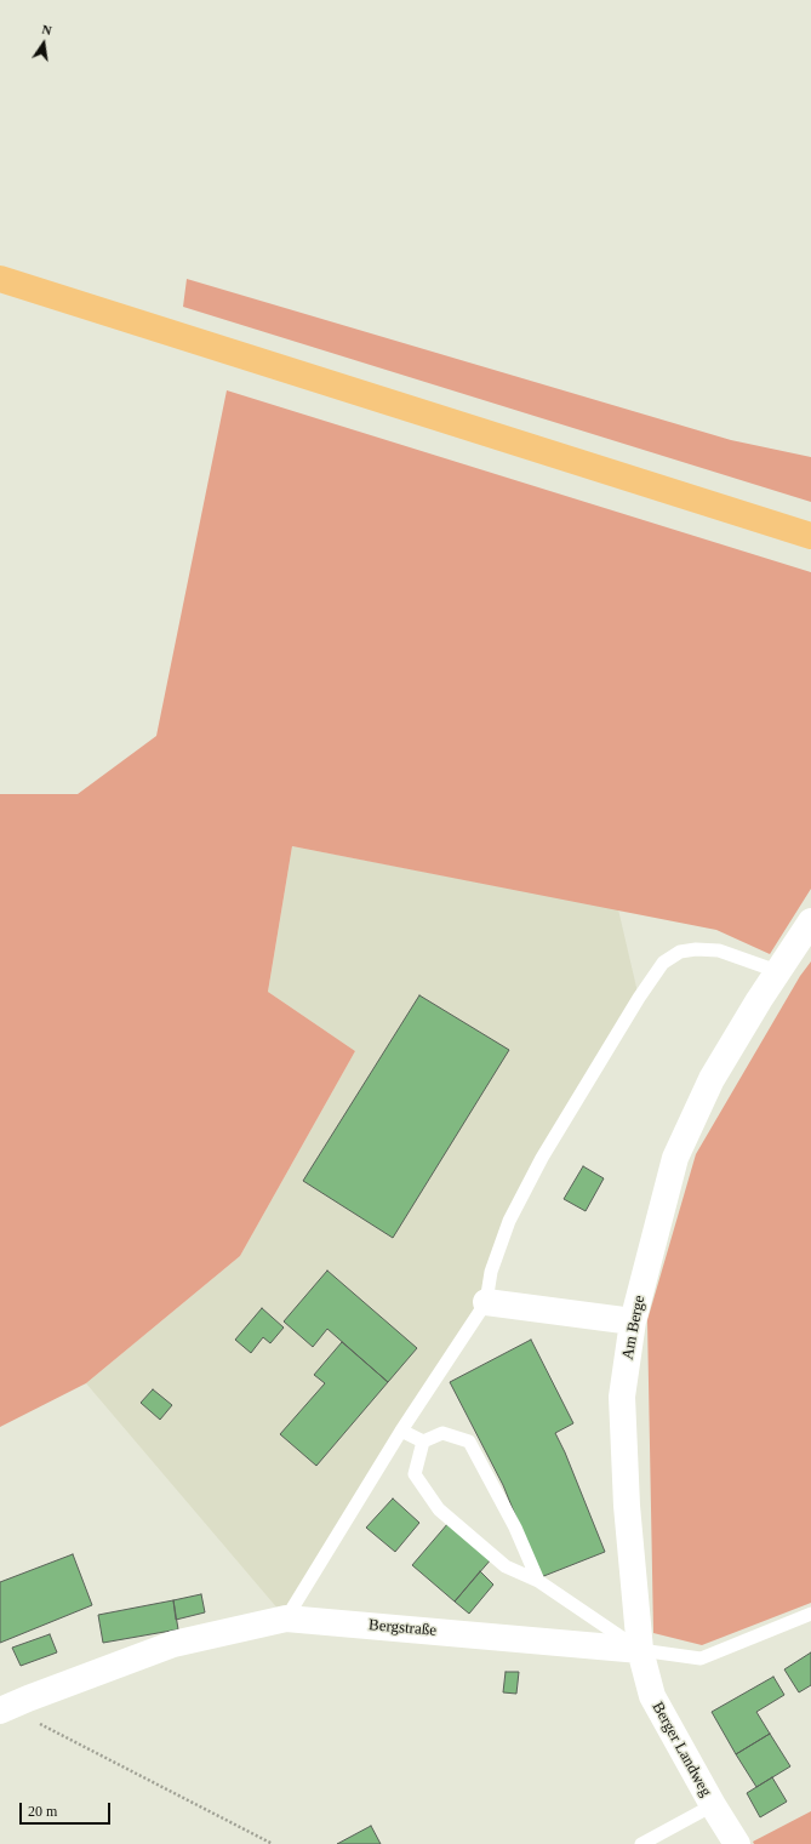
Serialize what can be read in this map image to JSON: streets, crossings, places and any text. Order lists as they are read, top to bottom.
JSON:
{
  "streets": {
    "street": ["Am Berge", "Bergstraße", "Berger Landweg"]
  },
  "crossings": [
    ["Am Berge", "Bergstraße"],
    ["Am Berge", "Berger Landweg"],
    ["Bergstraße", "Berger Landweg"]
  ],
  "scale_bar": "20 m",
  "north": "top"
}
